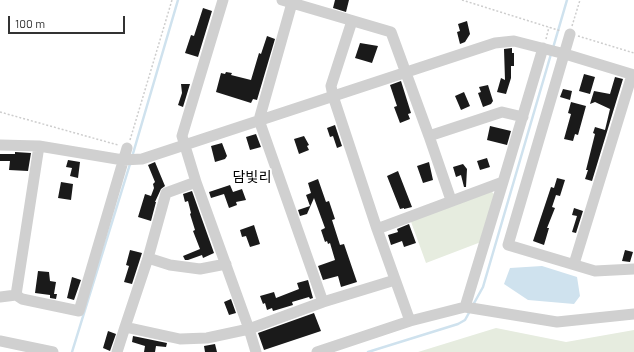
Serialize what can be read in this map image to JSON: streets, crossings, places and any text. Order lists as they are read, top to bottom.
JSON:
{
  "districts": ["담빛리"],
  "scale_bar": "100 m"
}
